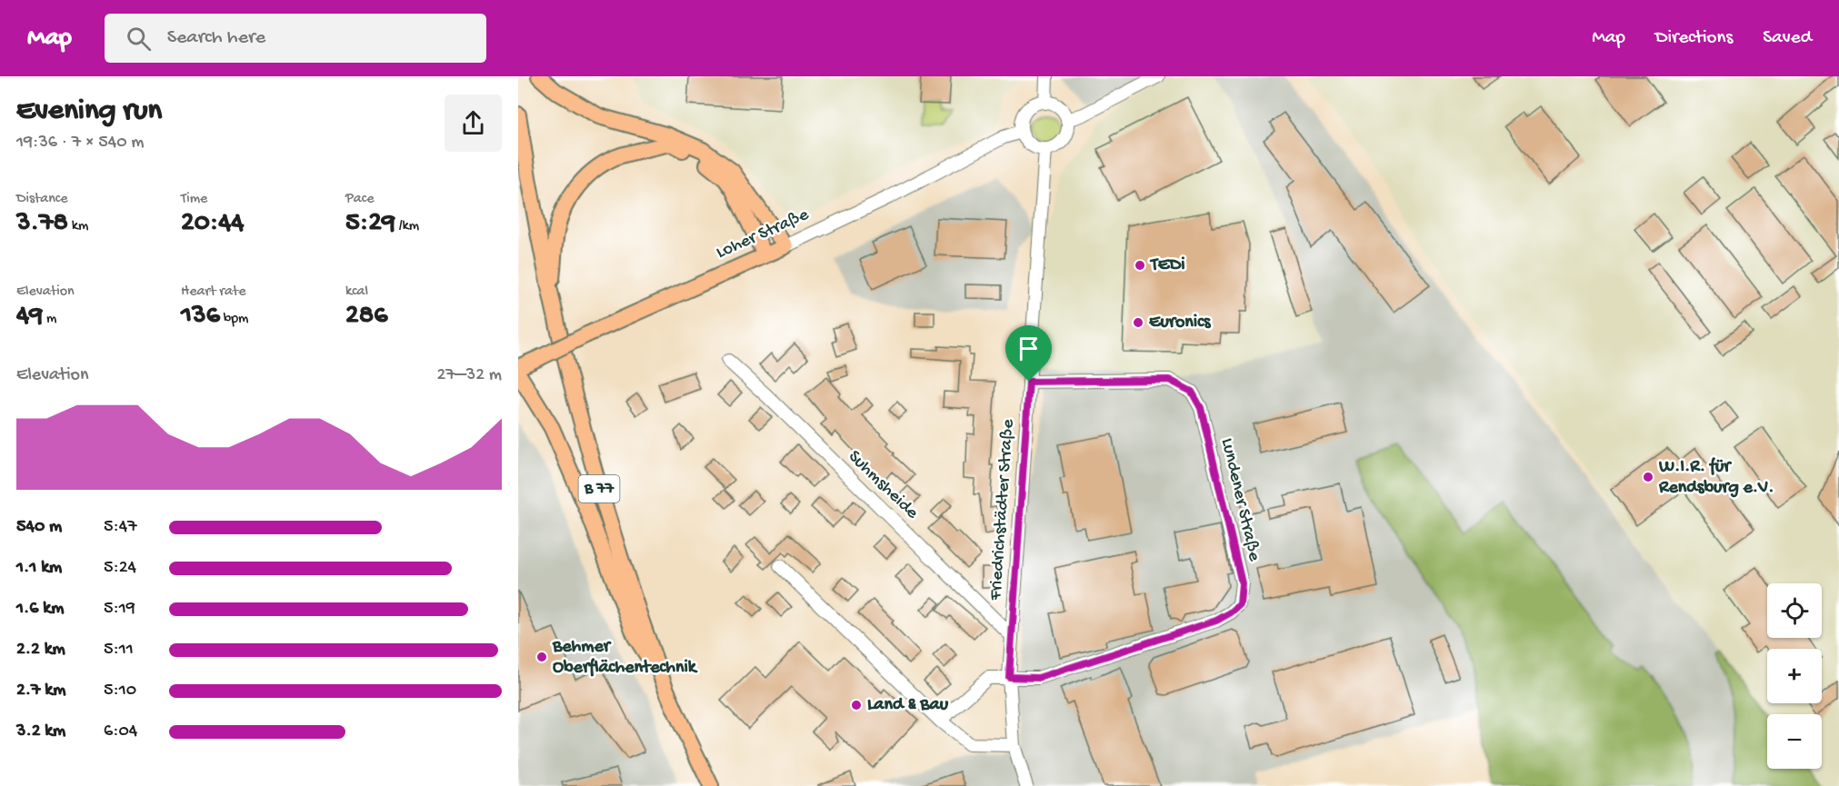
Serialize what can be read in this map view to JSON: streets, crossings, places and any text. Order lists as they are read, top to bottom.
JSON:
{
  "streets": {
    "main road": ["Loher Straße", "B 77"],
    "street": ["Suhmsheide", "Lundener Straße", "Friedrichstädter Straße"]
  },
  "crossings": [
    ["Loher Straße", "Friedrichstädter Straße"],
    ["Suhmsheide", "Friedrichstädter Straße"],
    ["Lundener Straße", "Friedrichstädter Straße"]
  ],
  "places": [
    "TEDi",
    "Euronics",
    "W.I.R. für Rendsburg e.V.",
    "Behmer Oberflächentechnik",
    "Land & Bau"
  ],
  "page": {
    "header": "Map",
    "search": "Search here",
    "nav": ["Map", "Directions", "Saved"],
    "heading": ["Evening run", "19:36 · 7 × 540 m"],
    "stats": [
      ["Distance", "3.78 km"],
      ["Time", "20:44"],
      ["Pace", "5:29 /km"],
      ["Elevation", "49 m"],
      ["Heart rate", "136 bpm"],
      ["kcal", "286"]
    ],
    "chart": ["Elevation", "27–32 m"],
    "list": [
      {
        "name": "540 m",
        "note": "5:47"
      },
      {
        "name": "1.1 km",
        "note": "5:24"
      },
      {
        "name": "1.6 km",
        "note": "5:19"
      },
      {
        "name": "2.2 km",
        "note": "5:11"
      },
      {
        "name": "2.7 km",
        "note": "5:10"
      },
      {
        "name": "3.2 km",
        "note": "6:04"
      }
    ],
    "map_buttons": ["+", "−"]
  }
}
